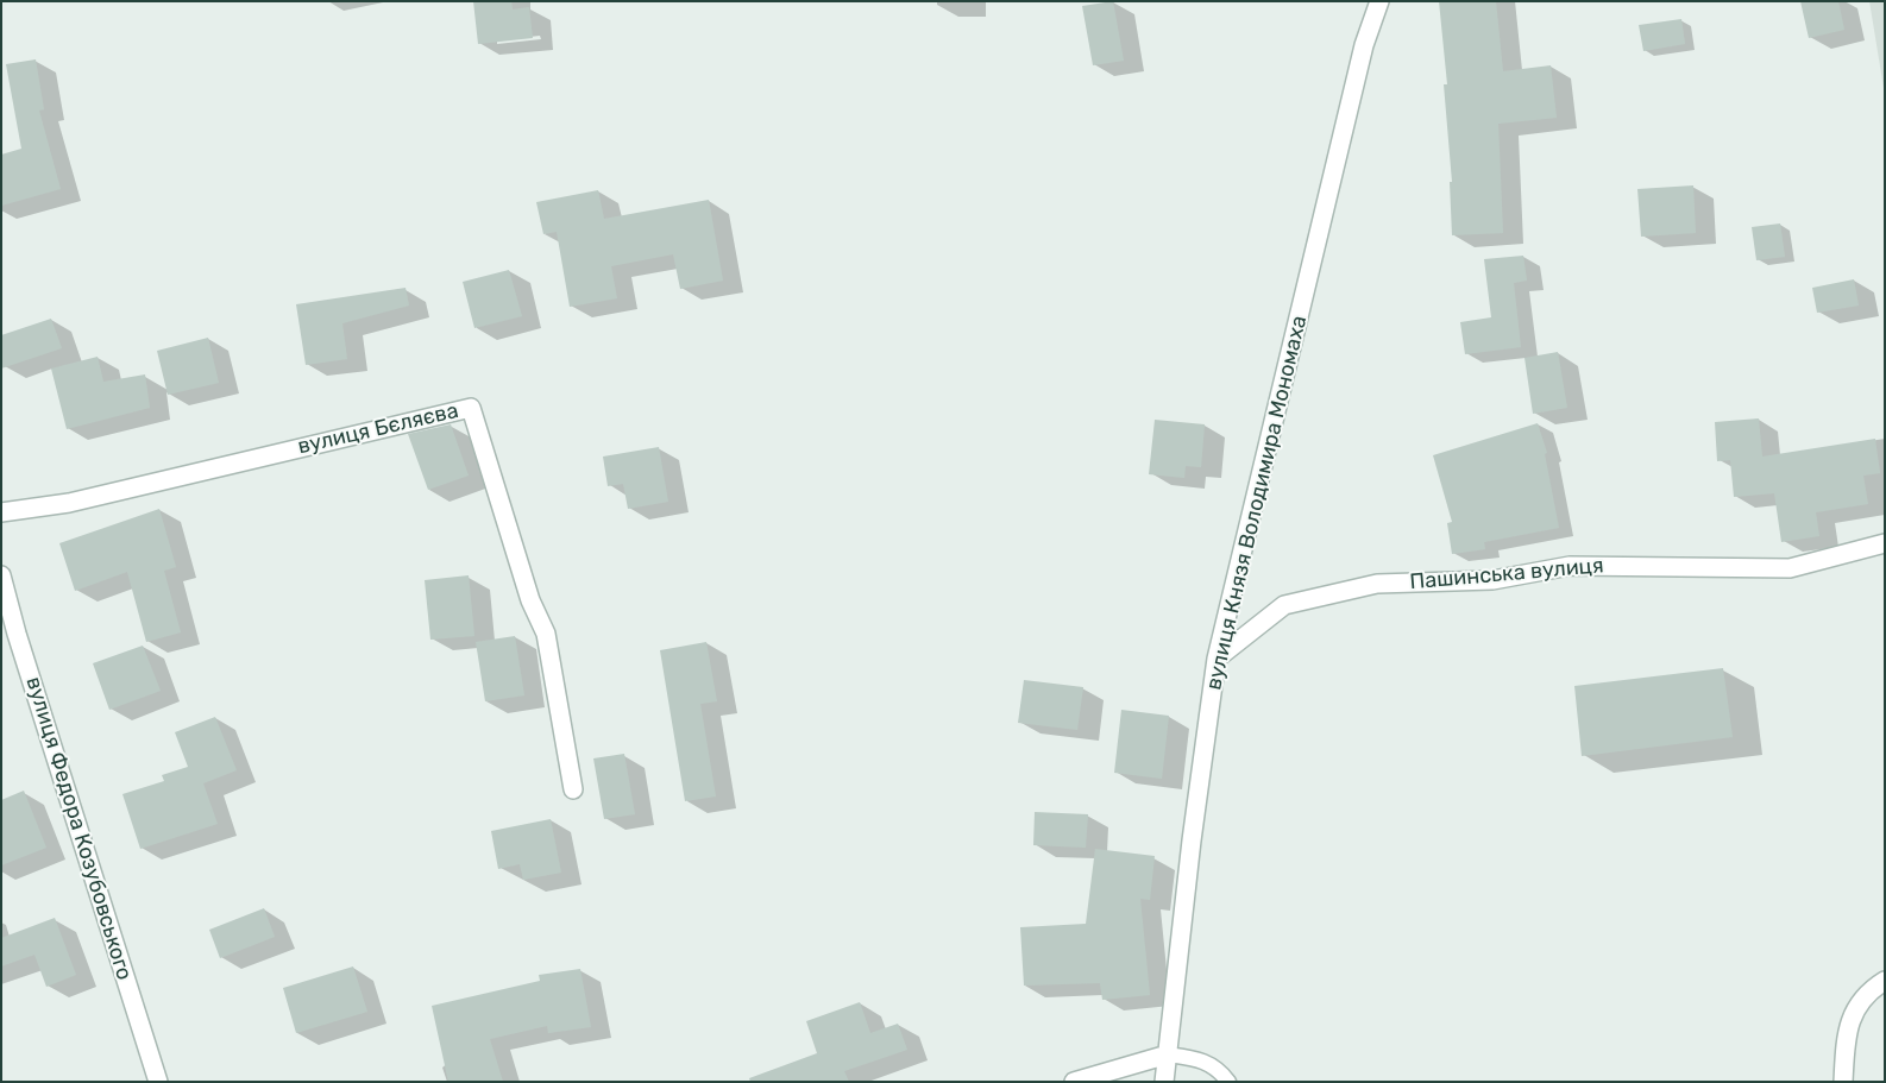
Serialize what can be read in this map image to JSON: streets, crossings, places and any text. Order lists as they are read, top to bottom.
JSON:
{
  "streets": {
    "street": [
      "вулиця Бєляєва",
      "вулиця Князя Володимира Мономаха",
      "Пашинська вулиця",
      "вулиця Федора Козубовського"
    ]
  },
  "crossings": [
    ["вулиця Князя Володимира Мономаха", "Пашинська вулиця"]
  ]
}
